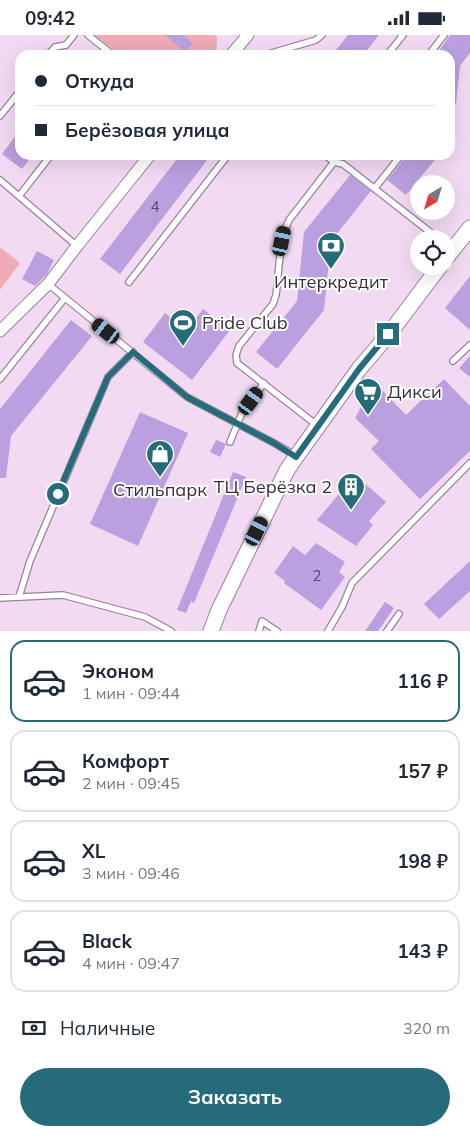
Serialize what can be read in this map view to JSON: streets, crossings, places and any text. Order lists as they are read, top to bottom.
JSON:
{
  "places": {
    "bank": ["Интеркредит"],
    "sports": ["Pride Club"],
    "supermarket": ["Дикси"],
    "shop": ["Стильпарк"],
    "building": ["ТЦ Берёзка 2"]
  },
  "house_numbers": ["4", "2"],
  "north": "bottom left",
  "page": {
    "status": "09:42",
    "banner": ["Откуда", "Берёзовая улица"],
    "list": [
      {
        "name": "Эконом",
        "note": "1 мин · 09:44",
        "value": "116 ₽"
      },
      {
        "name": "Комфорт",
        "note": "2 мин · 09:45",
        "value": "157 ₽"
      },
      {
        "name": "XL",
        "note": "3 мин · 09:46",
        "value": "198 ₽"
      },
      {
        "name": "Black",
        "note": "4 мин · 09:47",
        "value": "143 ₽"
      }
    ],
    "pay": ["Наличные", "320 m"],
    "buttons": "Заказать"
  }
}
